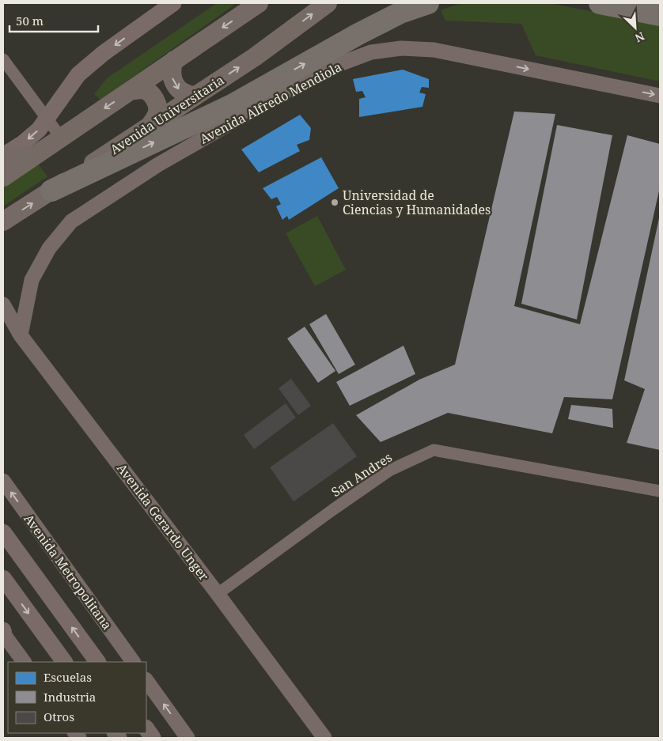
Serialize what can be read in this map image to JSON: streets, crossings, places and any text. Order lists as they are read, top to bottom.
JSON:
{
  "streets": {
    "main road": ["Avenida Universitaria"],
    "street": [
      "Avenida Alfredo Mendiola",
      "San Andres",
      "Avenida Gerardo Unger",
      "Avenida Metropolitana"
    ]
  },
  "crossings": [
    ["Avenida Alfredo Mendiola", "Avenida Gerardo Unger"],
    ["San Andres", "Avenida Gerardo Unger"]
  ],
  "one_way": ["Avenida Alfredo Mendiola", "Avenida Metropolitana"],
  "places": ["Universidad de Ciencias y Humanidades"],
  "legend": ["Escuelas", "Industria", "Otros"],
  "scale_bar": "50 m",
  "north": "bottom right"
}
